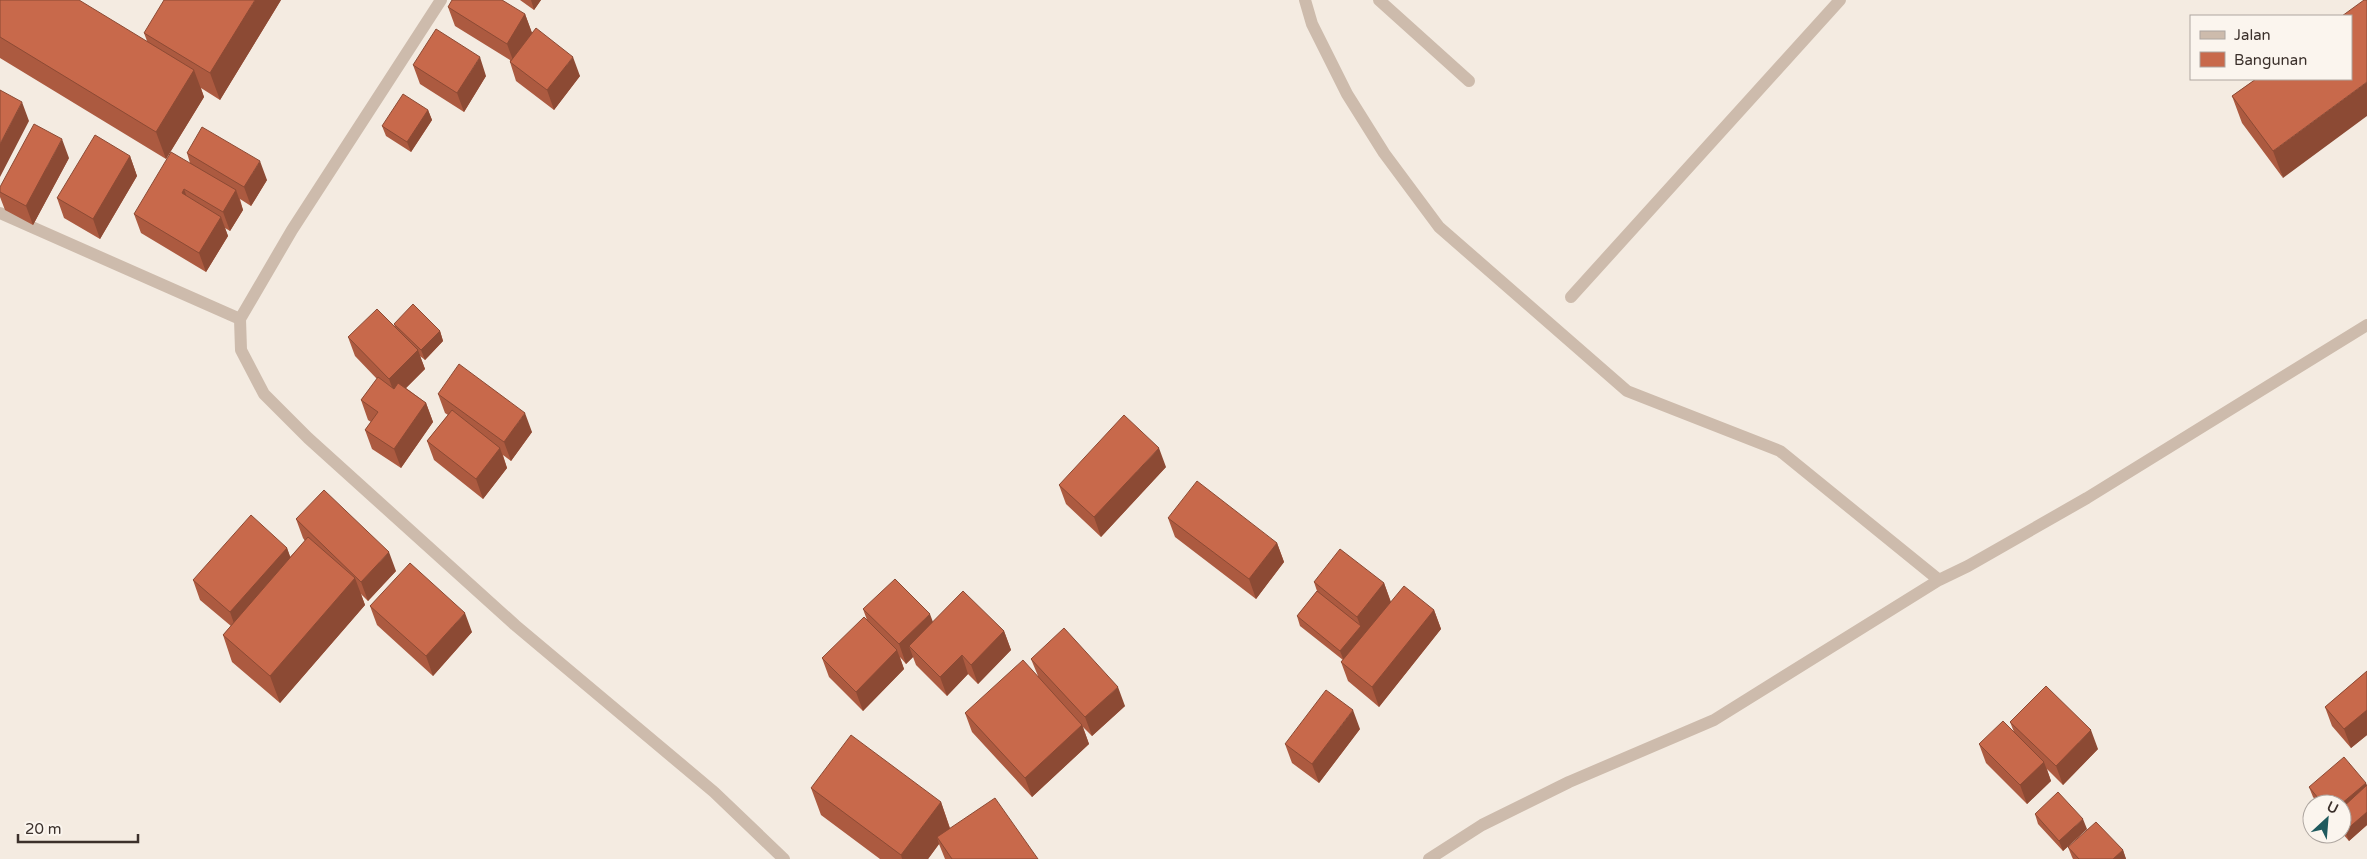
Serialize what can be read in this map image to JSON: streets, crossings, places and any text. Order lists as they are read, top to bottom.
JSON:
{
  "legend": ["Jalan", "Bangunan"],
  "scale_bar": "20 m",
  "north": "top right"
}
